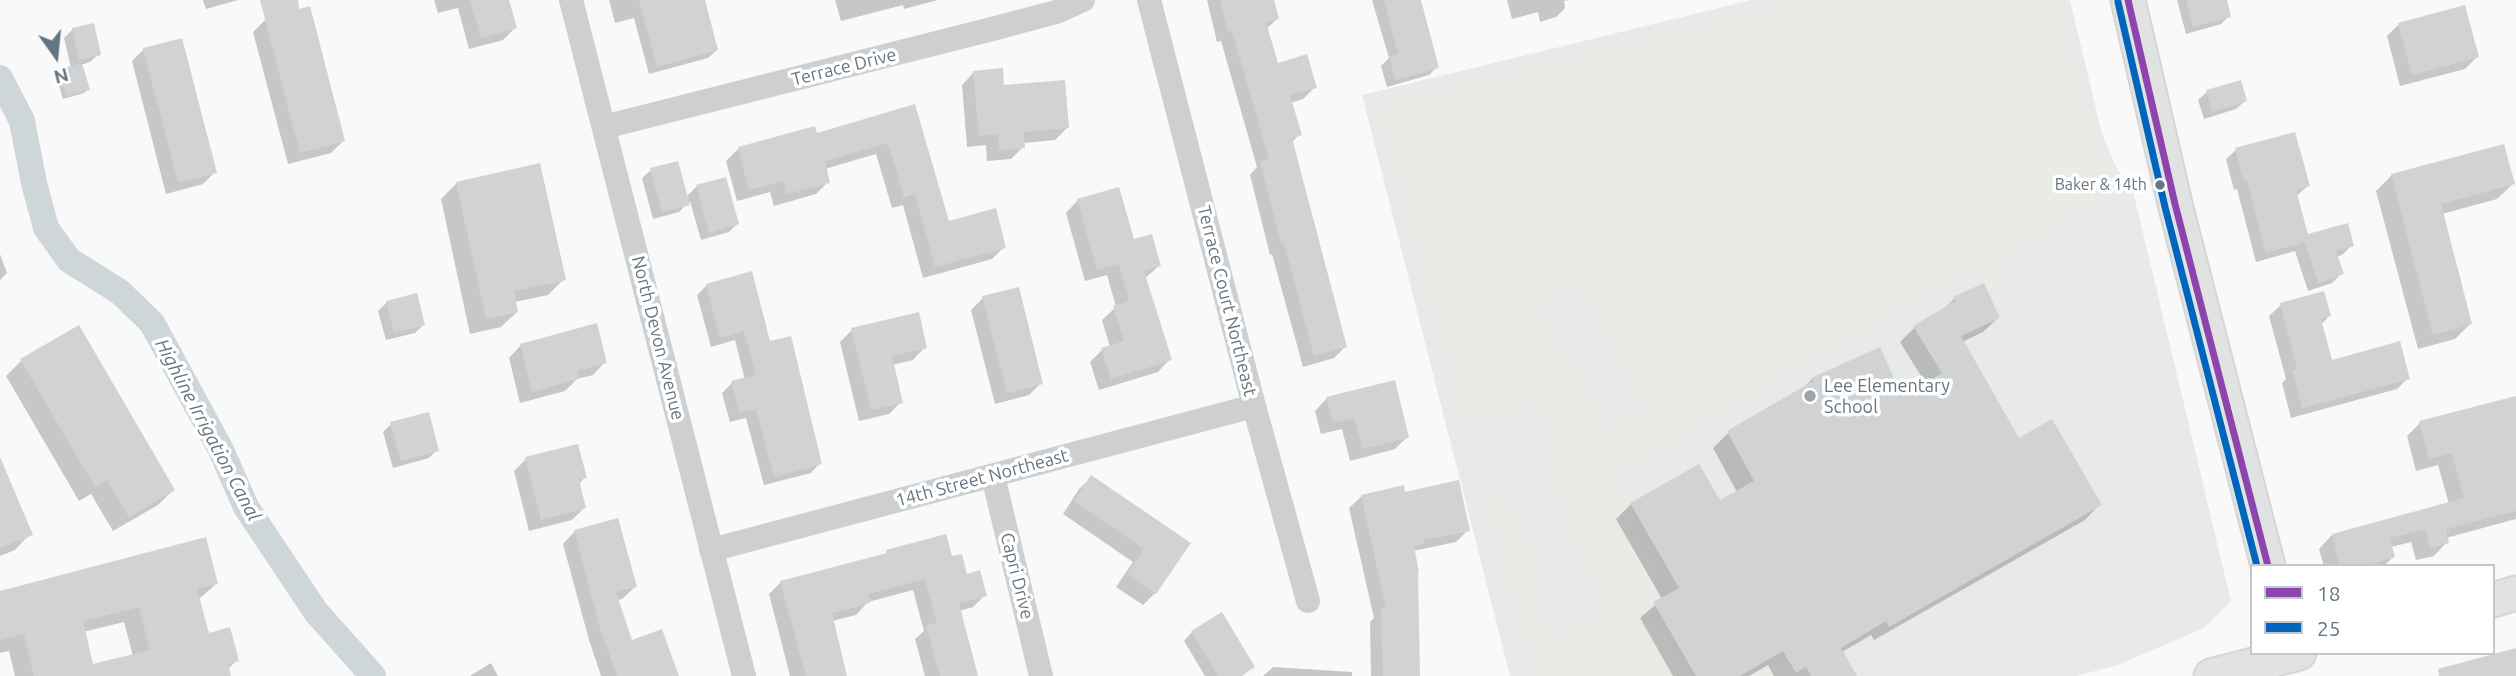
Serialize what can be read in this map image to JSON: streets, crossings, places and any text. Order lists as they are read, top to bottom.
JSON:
{
  "streets": {
    "street": [
      "Terrace Drive",
      "Terrace Court Northeast",
      "North Devon Avenue",
      "14th Street Northeast",
      "Capri Drive"
    ]
  },
  "crossings": [
    ["Terrace Drive", "North Devon Avenue"],
    ["Terrace Court Northeast", "14th Street Northeast"],
    ["North Devon Avenue", "14th Street Northeast"],
    ["14th Street Northeast", "Capri Drive"]
  ],
  "water": ["Highline Irrigation Canal"],
  "places": ["Baker & 14th", "Lee Elementary School"],
  "lines": ["transit line 18", "transit line 25"],
  "legend": ["18", "25"],
  "north": "bottom"
}
